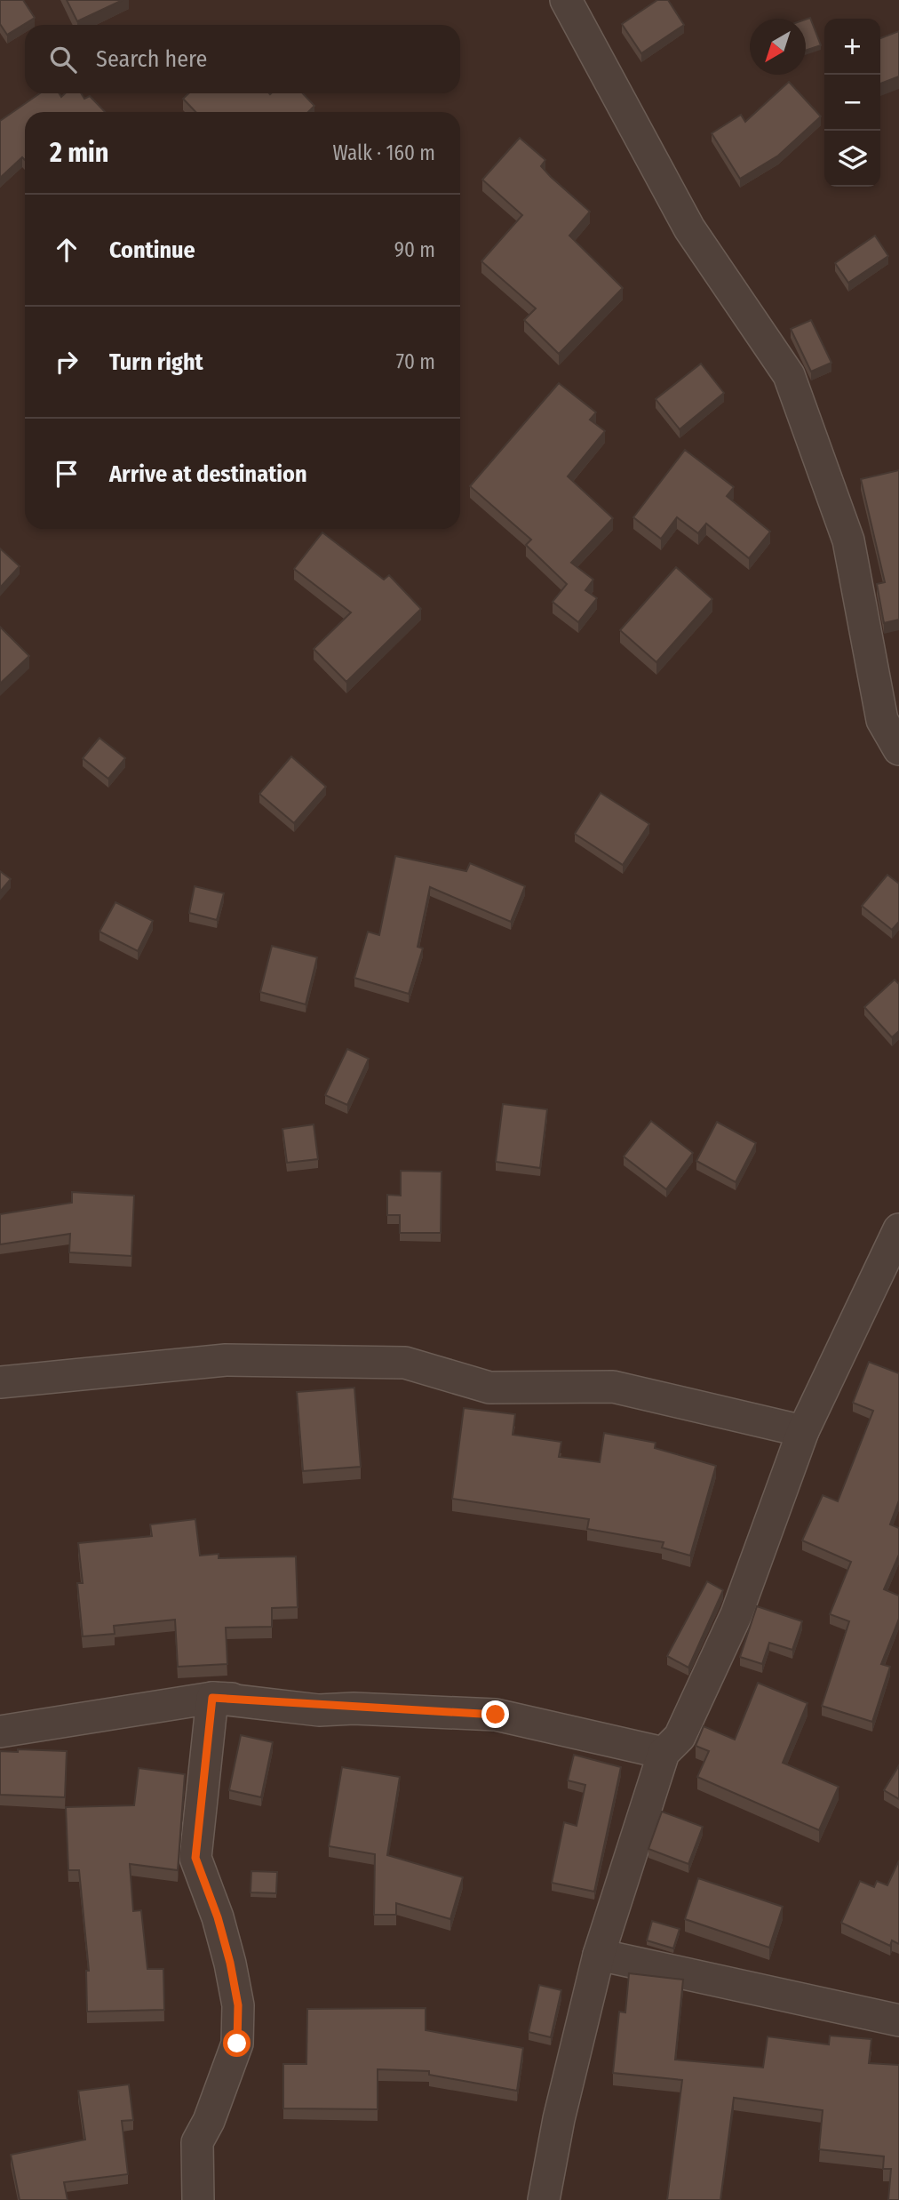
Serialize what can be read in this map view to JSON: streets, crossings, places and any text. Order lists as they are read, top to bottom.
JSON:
{
  "north": "bottom left",
  "page": {
    "map_buttons": ["+", "−"],
    "search": "Search here",
    "heading": ["2 min", "Walk · 160 m"],
    "list": [
      ["Continue", "90 m"],
      ["Turn right", "70 m"],
      "Arrive at destination"
    ]
  }
}
